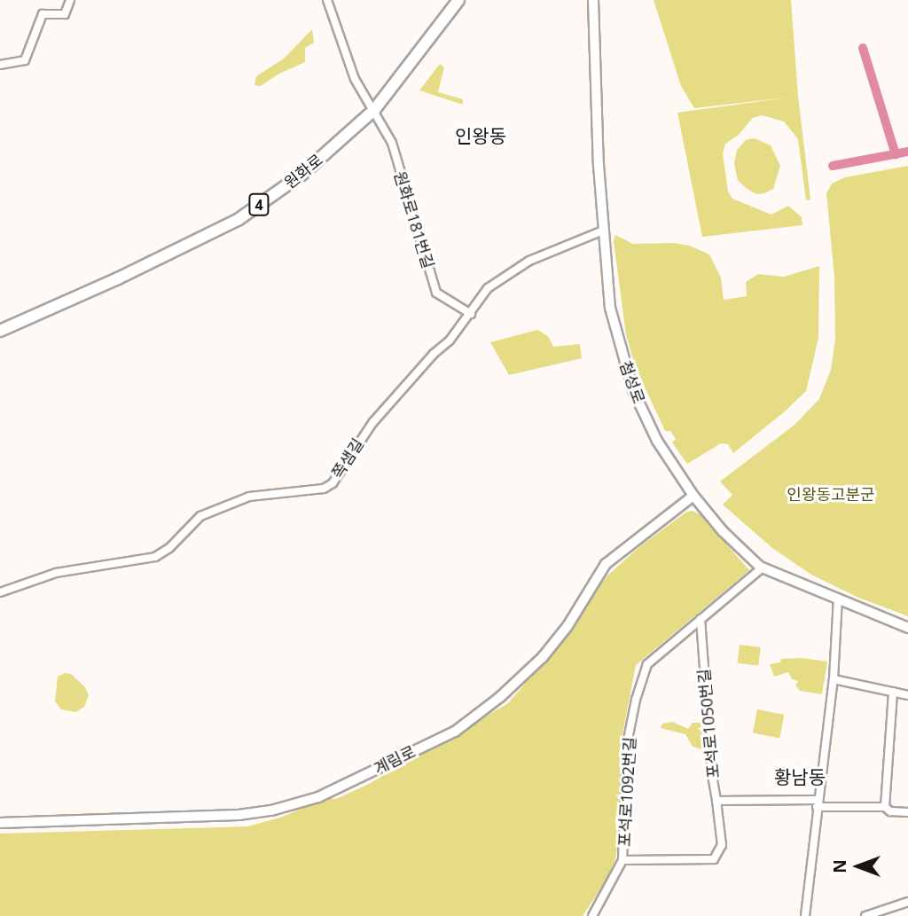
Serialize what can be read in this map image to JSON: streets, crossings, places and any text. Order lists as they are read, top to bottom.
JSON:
{
  "streets": {
    "main road": ["원화로", "4"],
    "street": [
      "원화로181번길",
      "첨성로",
      "쪽샘길",
      "포석로1050번길",
      "계림로",
      "포석로1092번길"
    ]
  },
  "crossings": [
    ["원화로", "원화로181번길"],
    ["원화로181번길", "쪽샘길"],
    ["첨성로", "쪽샘길"],
    ["첨성로", "계림로"],
    ["첨성로", "포석로1092번길"],
    ["포석로1050번길", "포석로1092번길"]
  ],
  "districts": ["인왕동", "황남동"],
  "parks": ["인왕동고분군"],
  "north": "left"
}
